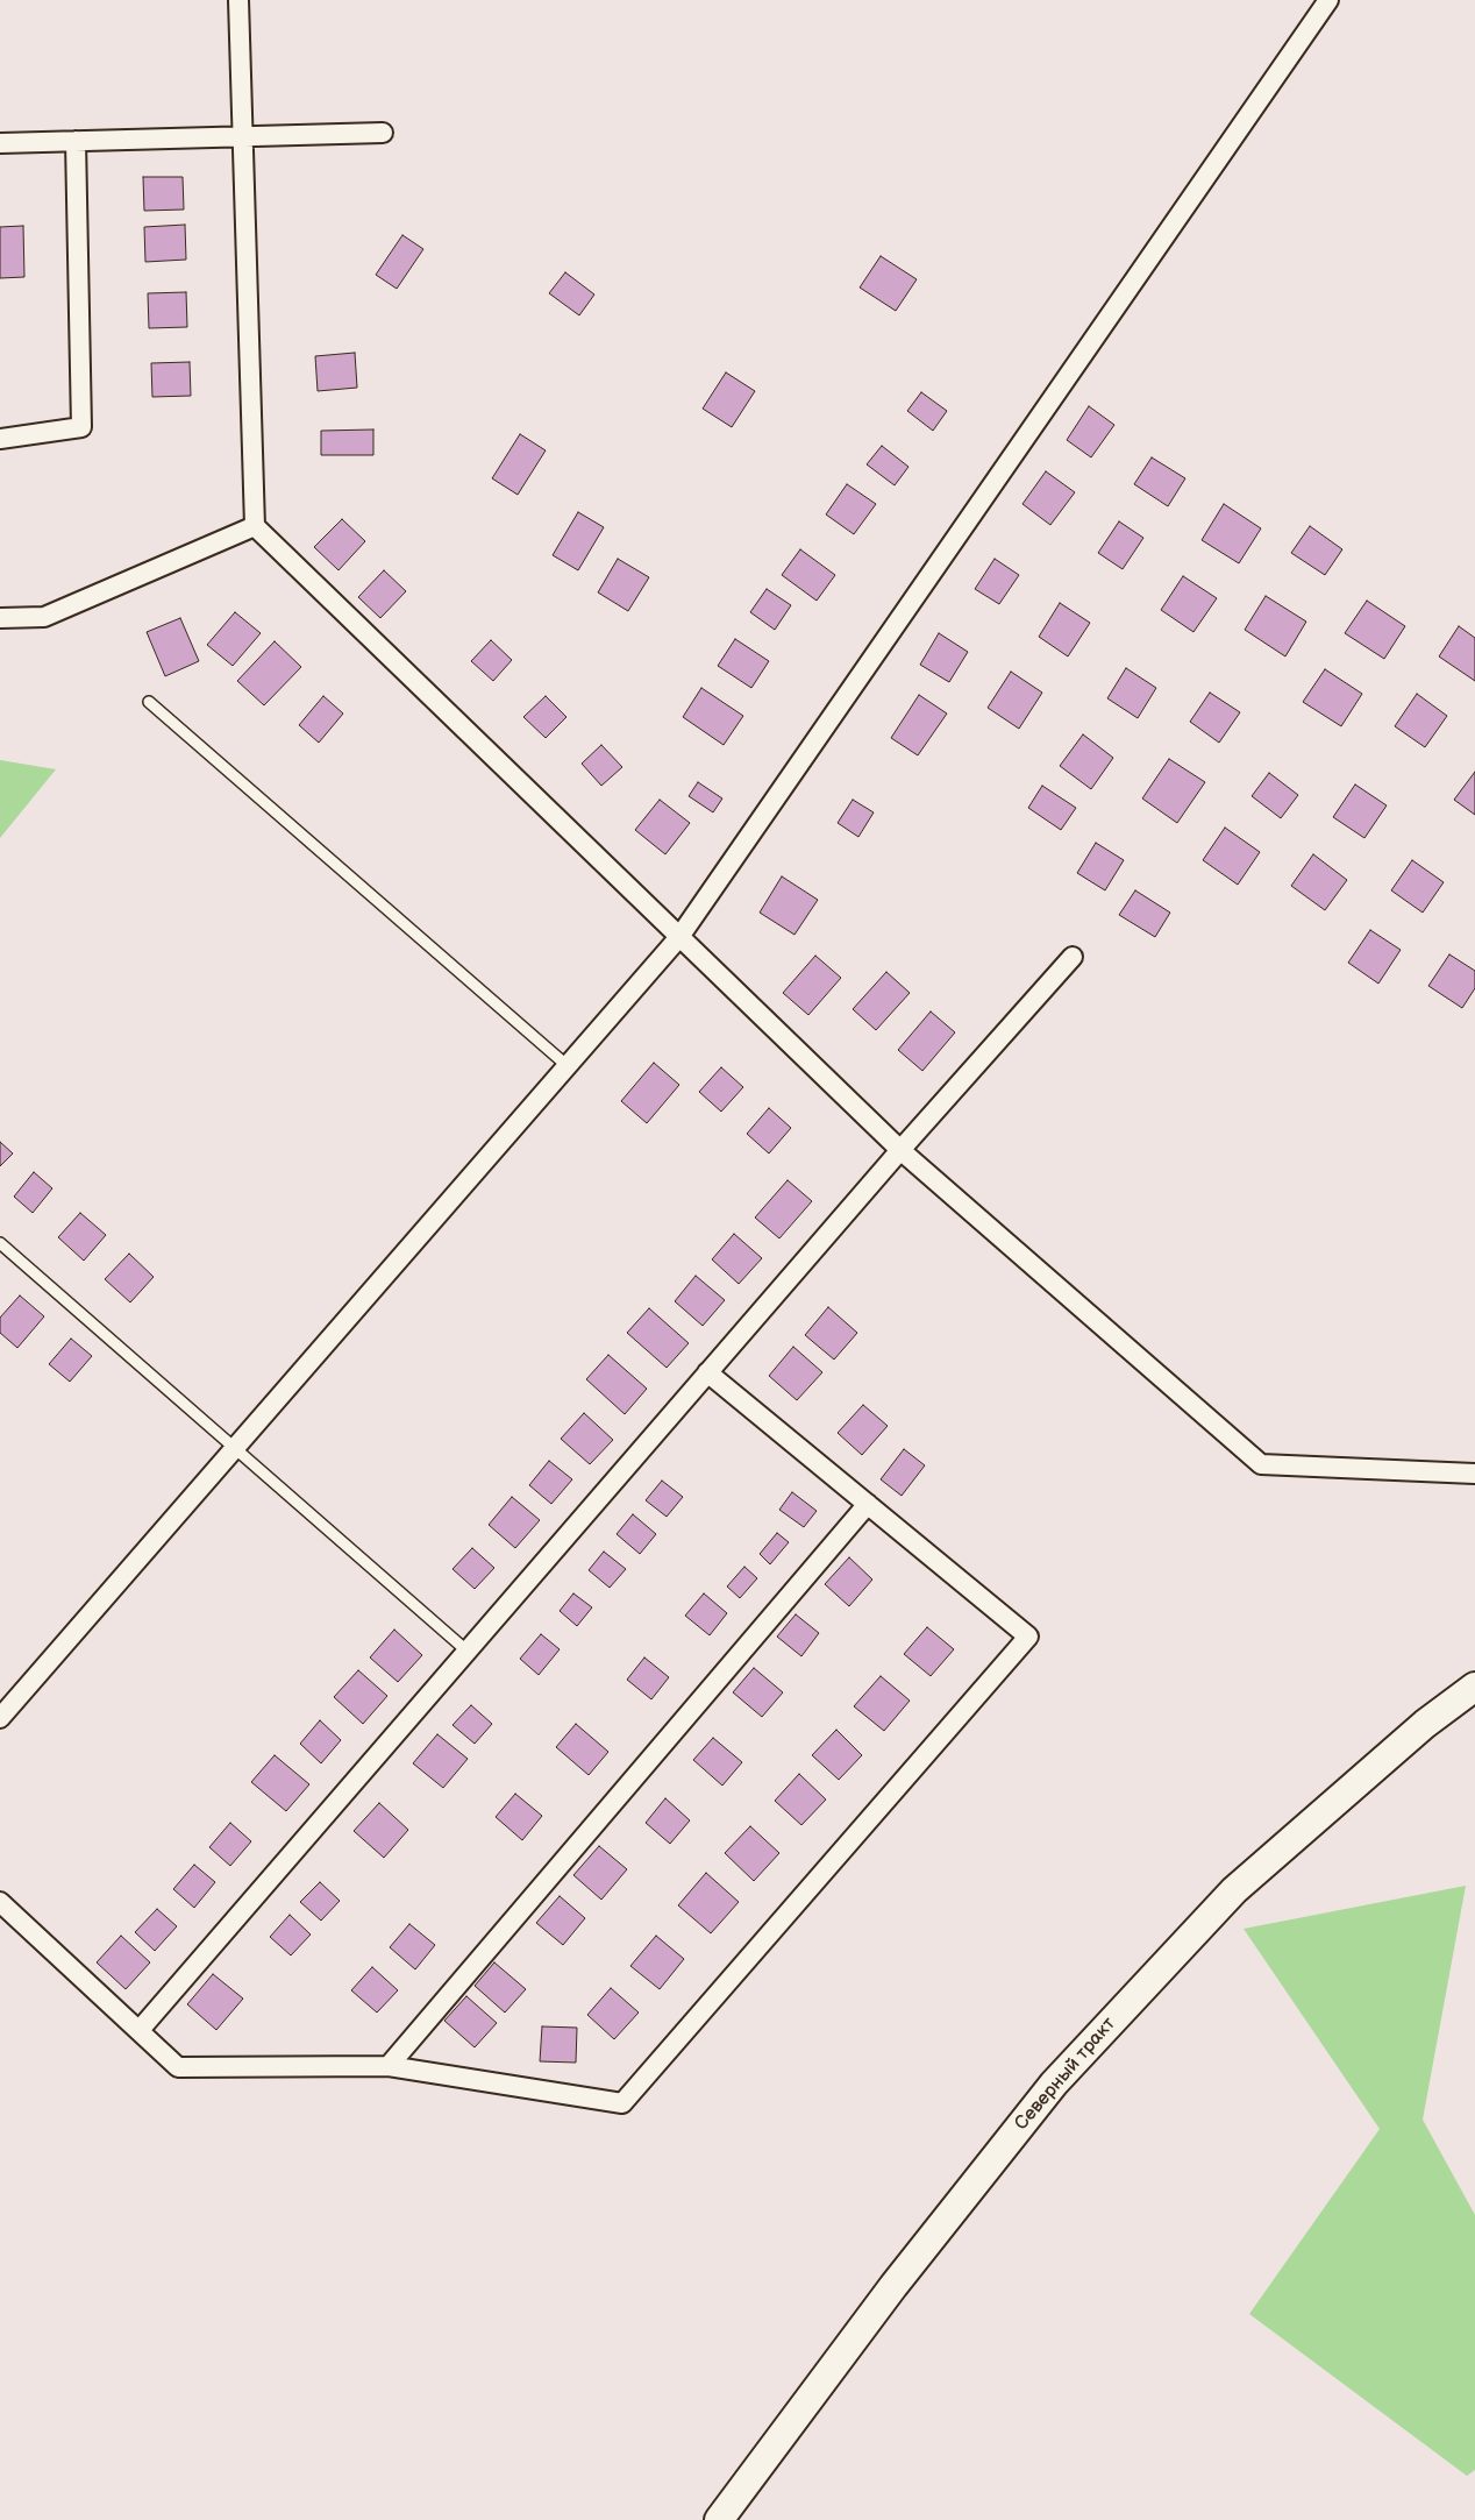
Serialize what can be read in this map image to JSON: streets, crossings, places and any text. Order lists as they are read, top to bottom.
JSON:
{
  "streets": {
    "main road": ["Северный тракт"]
  }
}
